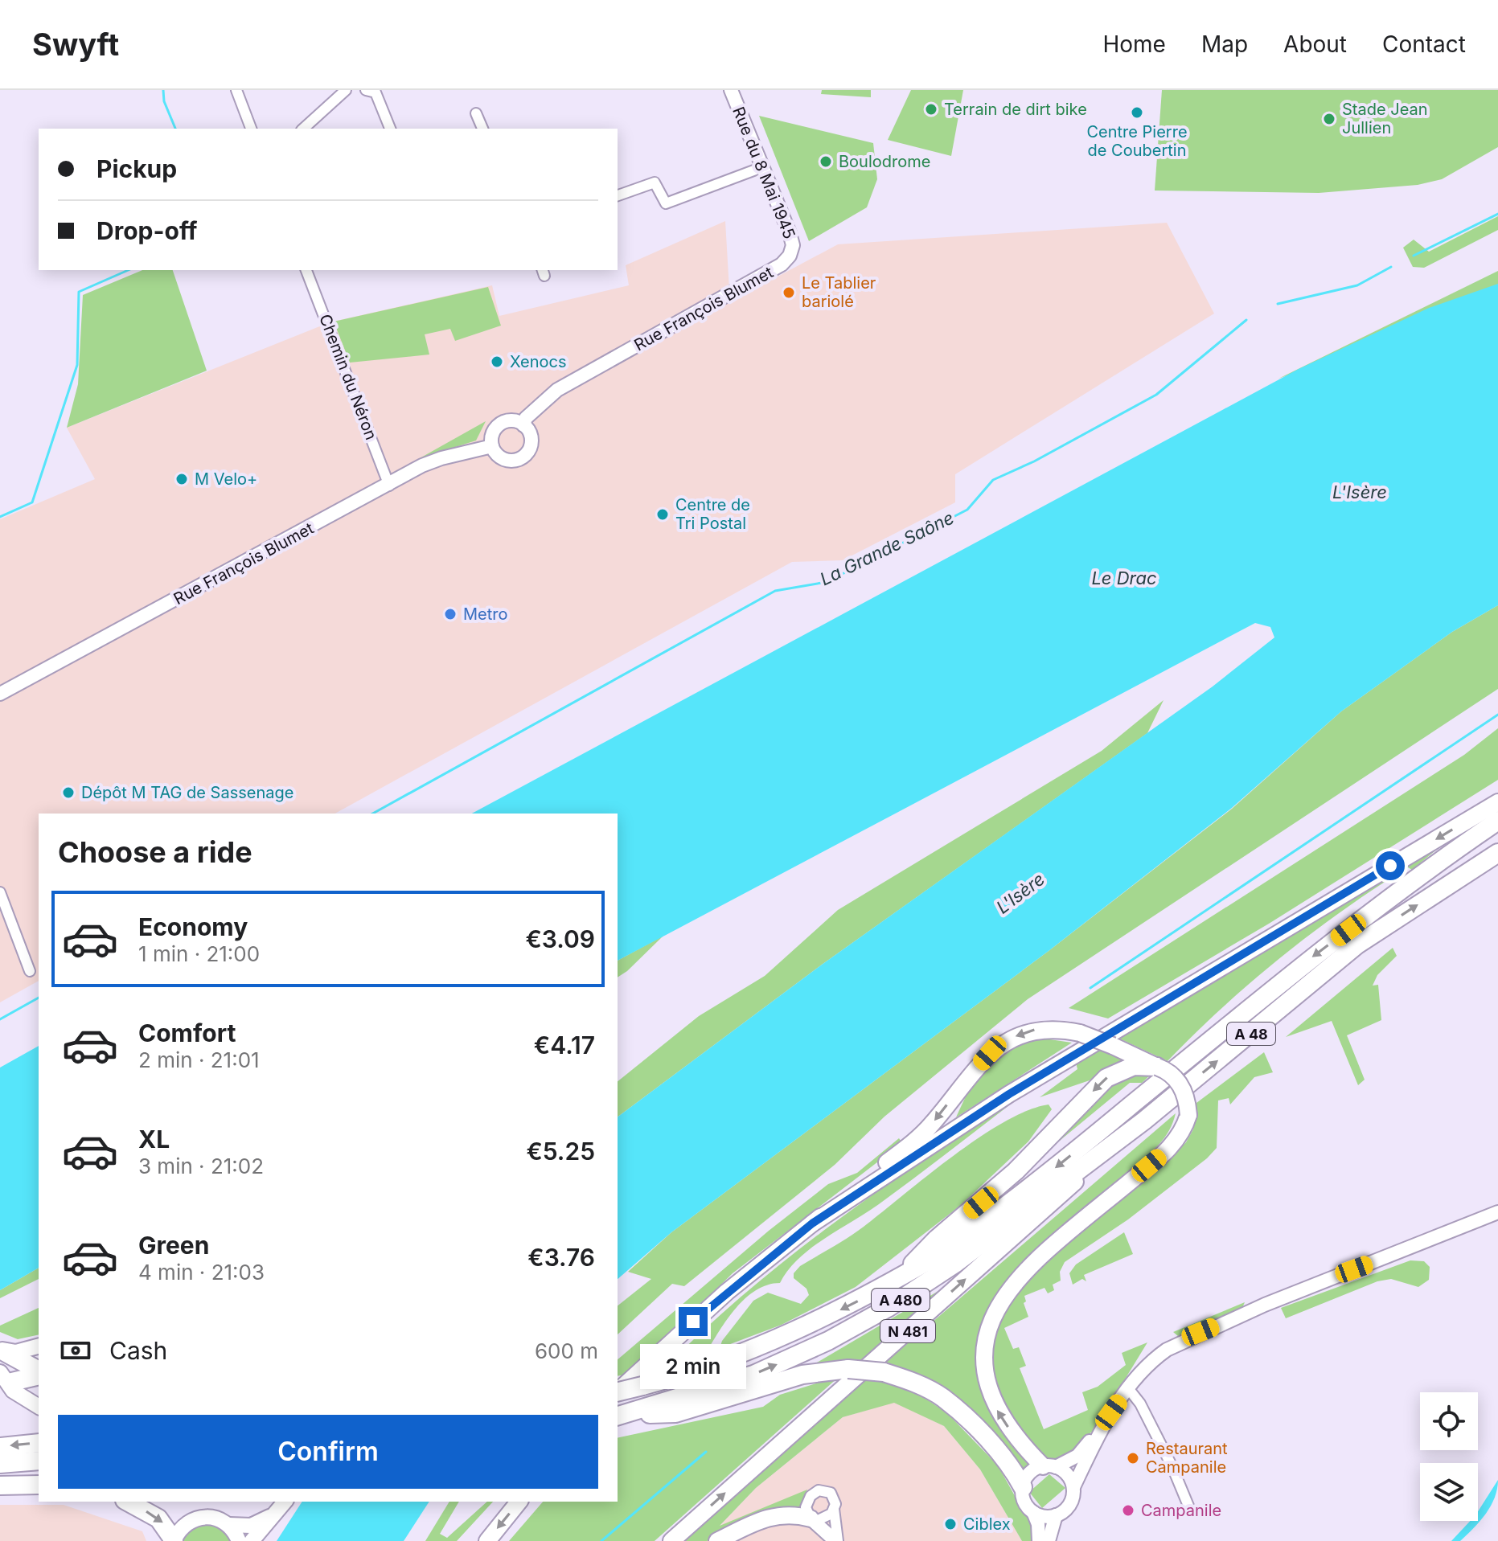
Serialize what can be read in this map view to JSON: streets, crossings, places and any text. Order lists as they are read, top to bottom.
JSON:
{
  "streets": {
    "highway": ["A 48", "A 480", "N 481"],
    "street": ["Rue du 8 Mai 1945", "Rue François Blumet", "Chemin du Néron"]
  },
  "crossings": [
    ["Rue du 8 Mai 1945", "Rue François Blumet"],
    ["Rue François Blumet", "Chemin du Néron"],
    ["A 48", "A 480"],
    ["A 48", "N 481"],
    ["A 480", "N 481"]
  ],
  "water": ["L'Isère", "La Grande Saône", "Le Drac"],
  "places": [
    "Terrain de dirt bike",
    "Centre Pierre de Coubertin",
    "Stade Jean Jullien",
    "Boulodrome",
    "Le Tablier bariolé",
    "Xenocs",
    "M Velo+",
    "Centre de Tri Postal",
    "Metro",
    "Dépôt M TAG de Sassenage",
    "Restaurant Campanile",
    "Campanile",
    "Ciblex"
  ],
  "page": {
    "header": "Swyft",
    "nav": [
      "Home",
      "Map",
      "About",
      "Contact"
    ],
    "banner": ["Pickup", "Drop-off"],
    "heading": "Choose a ride",
    "list": [
      {
        "name": "Economy",
        "note": "1 min · 21:00",
        "value": "€3.09"
      },
      {
        "name": "Comfort",
        "note": "2 min · 21:01",
        "value": "€4.17"
      },
      {
        "name": "XL",
        "note": "3 min · 21:02",
        "value": "€5.25"
      },
      {
        "name": "Green",
        "note": "4 min · 21:03",
        "value": "€3.76"
      }
    ],
    "pay": ["Cash", "600 m"],
    "bubble": "2 min",
    "buttons": "Confirm"
  }
}
